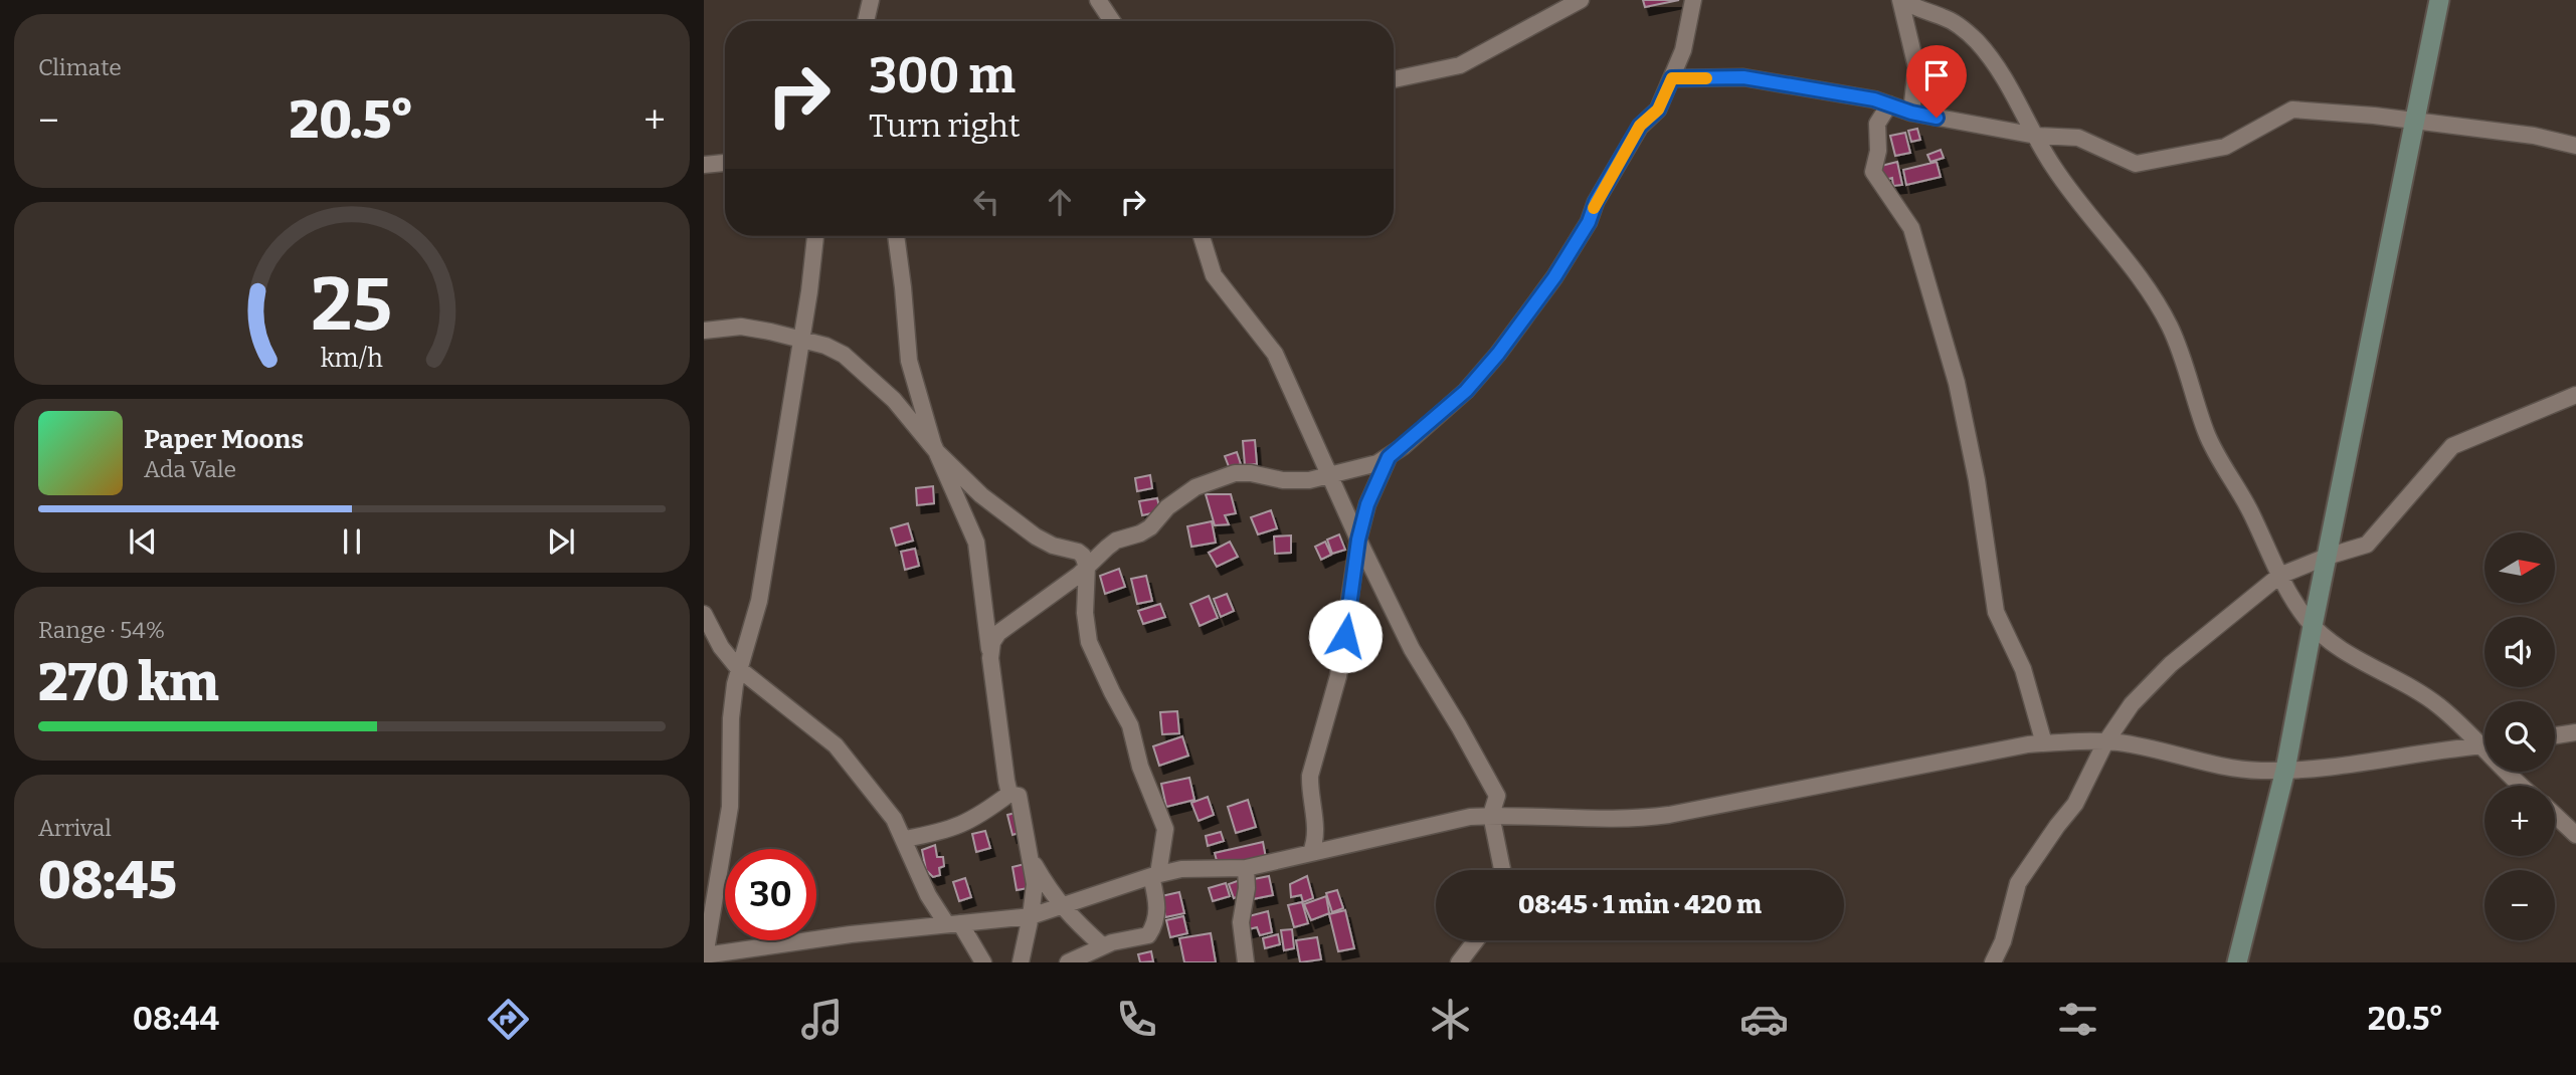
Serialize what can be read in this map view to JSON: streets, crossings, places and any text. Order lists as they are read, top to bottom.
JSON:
{
  "north": "right",
  "page": {
    "tile": [
      "Climate",
      ["Range · 54%", "270 km"],
      ["Arrival", "08:45"]
    ],
    "turn": ["300 m", "Turn right"],
    "heat": ["−", "20.5°", "+"],
    "song": ["Paper Moons", "Ada Vale"],
    "map_buttons": ["+", "−"],
    "limit": "30",
    "trip": "08:45 · 1 min · 420 m",
    "tabs": ["08:44", "20.5°"],
    "gauge": ["25", "km/h"]
  }
}
